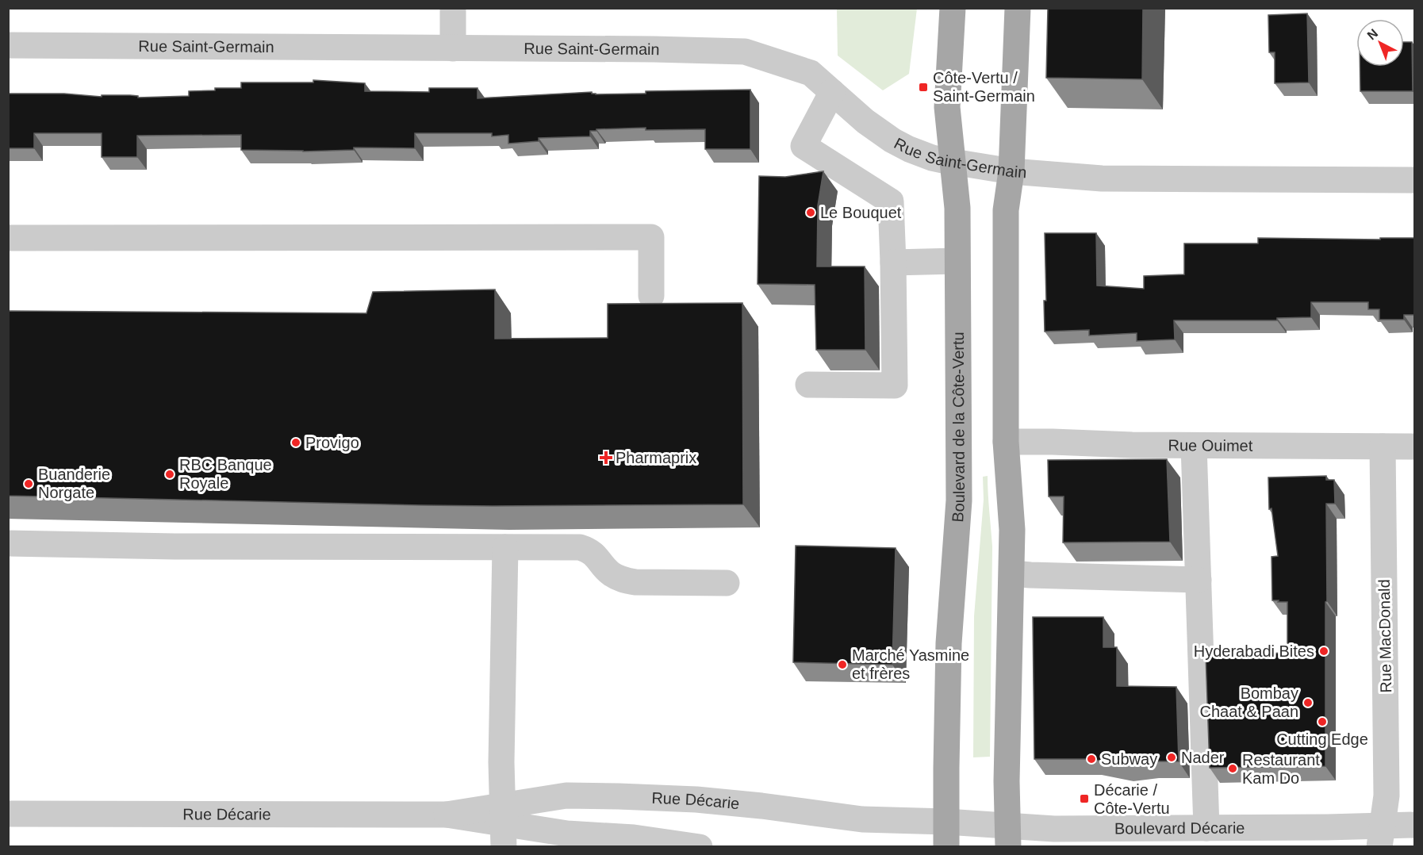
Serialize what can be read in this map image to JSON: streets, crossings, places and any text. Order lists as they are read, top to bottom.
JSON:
{
  "streets": {
    "main road": ["Boulevard de la Côte-Vertu"],
    "street": [
      "Rue Saint-Germain",
      "Rue Ouimet",
      "Rue MacDonald",
      "Rue Décarie",
      "Boulevard Décarie"
    ]
  },
  "crossings": [
    ["Rue Saint-Germain", "Boulevard de la Côte-Vertu"],
    ["Boulevard de la Côte-Vertu", "Rue Décarie"],
    ["Boulevard de la Côte-Vertu", "Boulevard Décarie"],
    ["Rue Ouimet", "Rue MacDonald"],
    ["Rue MacDonald", "Boulevard Décarie"],
    ["Rue Décarie", "Boulevard Décarie"]
  ],
  "places": {
    "transit": ["Côte-Vertu / Saint-Germain", "Décarie / Côte-Vertu"],
    "other": [
      "Le Bouquet",
      "Provigo",
      "RBC Banque Royale",
      "Buanderie Norgate",
      "Hyderabadi Bites",
      "Marché Yasmine et frères",
      "Bombay Chaat & Paan",
      "Cutting Edge",
      "Nader",
      "Subway",
      "Restaurant Kam Do"
    ],
    "health": ["Pharmaprix"]
  },
  "north": "top left"
}
